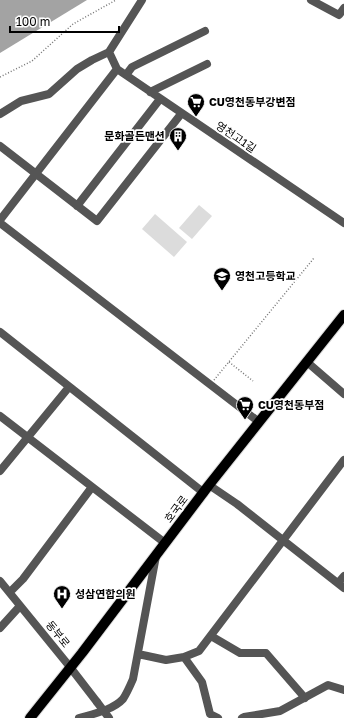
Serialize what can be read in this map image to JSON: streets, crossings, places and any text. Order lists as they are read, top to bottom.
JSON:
{
  "streets": {
    "main road": ["호국로"],
    "street": ["영천고1길", "동부로"]
  },
  "crossings": [
    ["호국로", "동부로"]
  ],
  "places": {
    "supermarket": ["CU영천동부강변점", "CU영천동부점"],
    "building": ["문화골든맨션"],
    "school or university": ["영천고등학교"],
    "hospital": ["성삼연합의원"]
  },
  "scale_bar": "100 m"
}
